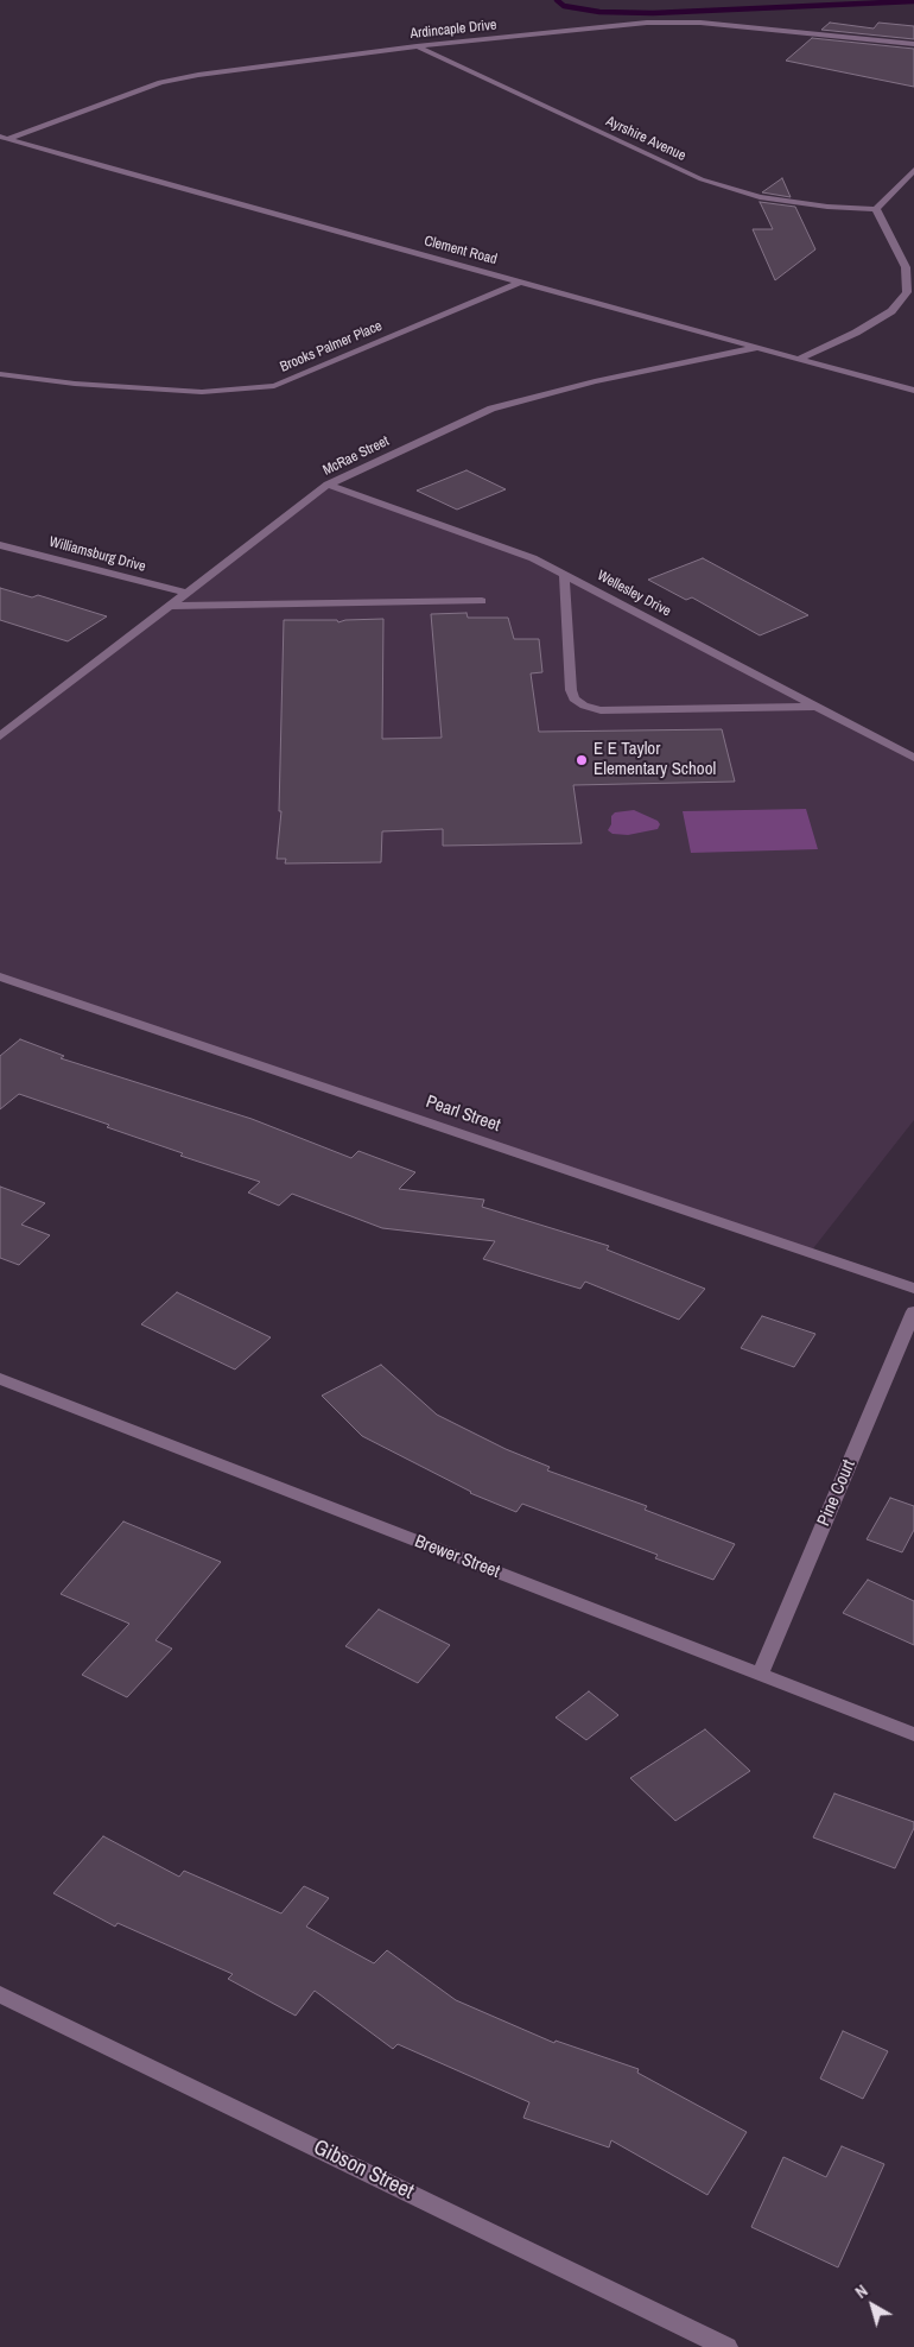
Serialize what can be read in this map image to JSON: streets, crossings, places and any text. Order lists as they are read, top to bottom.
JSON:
{
  "streets": {
    "street": [
      "Ardincaple Drive",
      "Ayrshire Avenue",
      "Clement Road",
      "Brooks Palmer Place",
      "McRae Street",
      "Williamsburg Drive",
      "Wellesley Drive",
      "Pearl Street",
      "Pine Court",
      "Brewer Street",
      "Gibson Street"
    ]
  },
  "crossings": [
    ["Ardincaple Drive", "Ayrshire Avenue"],
    ["Ardincaple Drive", "Clement Road"],
    ["Clement Road", "Brooks Palmer Place"],
    ["Clement Road", "McRae Street"],
    ["McRae Street", "Williamsburg Drive"],
    ["McRae Street", "Wellesley Drive"],
    ["Pine Court", "Brewer Street"]
  ],
  "places": ["E E Taylor Elementary School"],
  "north": "top left"
}
